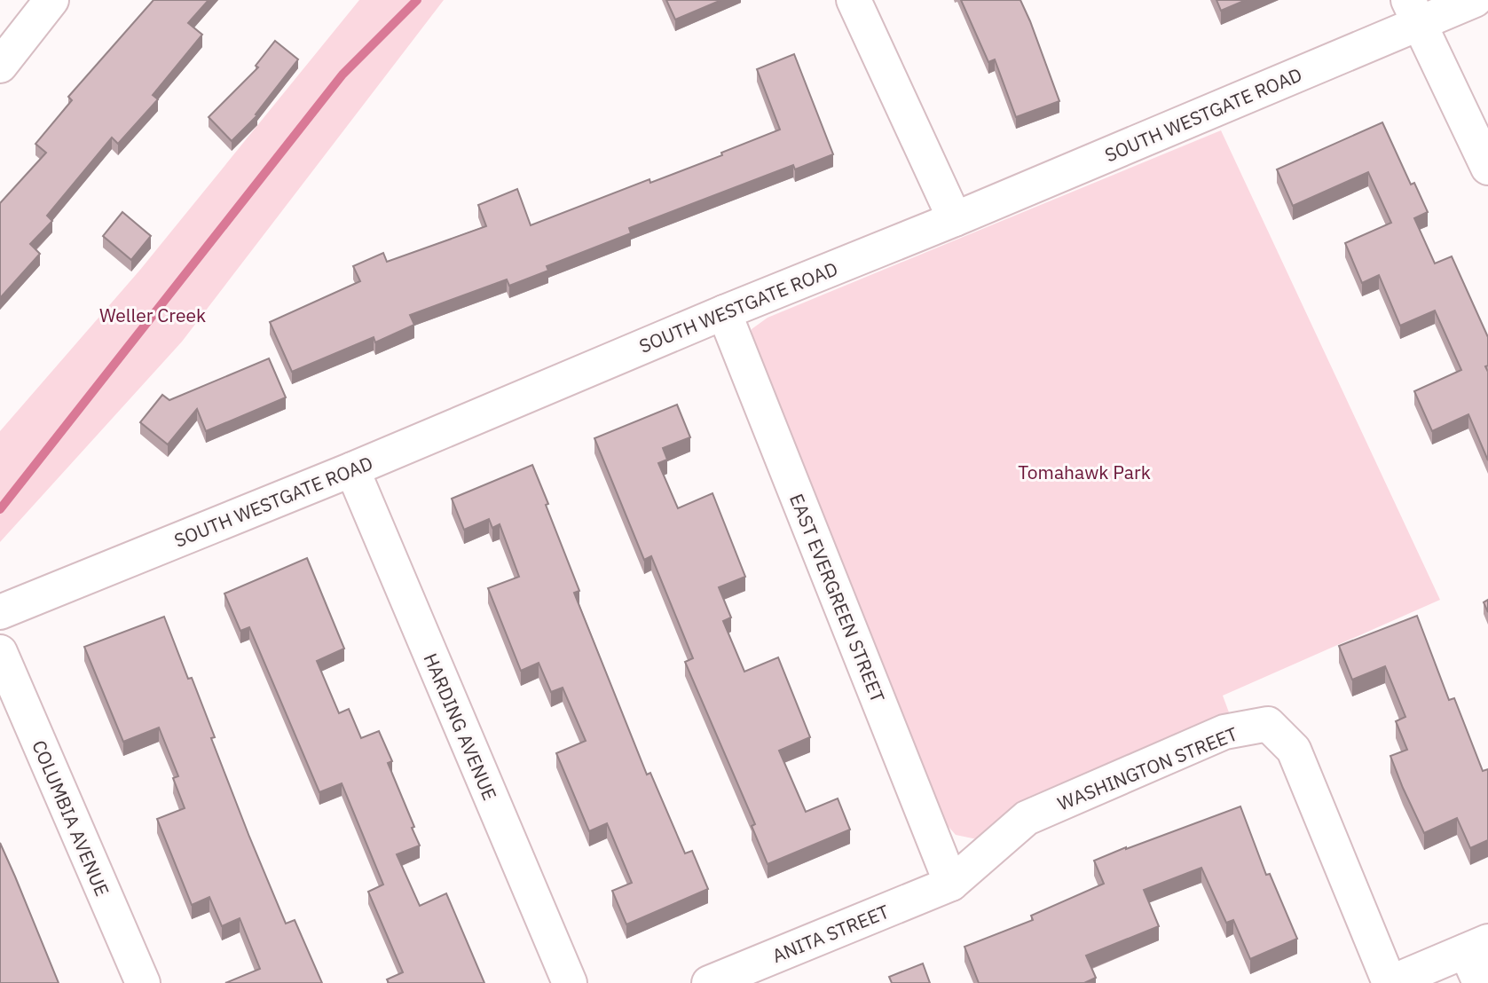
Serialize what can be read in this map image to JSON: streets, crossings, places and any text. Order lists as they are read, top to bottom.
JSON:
{
  "streets": {
    "street": [
      "SOUTH WESTGATE ROAD",
      "EAST EVERGREEN STREET",
      "HARDING AVENUE",
      "WASHINGTON STREET",
      "COLUMBIA AVENUE",
      "ANITA STREET"
    ]
  },
  "crossings": [
    ["SOUTH WESTGATE ROAD", "EAST EVERGREEN STREET"],
    ["SOUTH WESTGATE ROAD", "HARDING AVENUE"],
    ["EAST EVERGREEN STREET", "WASHINGTON STREET"],
    ["EAST EVERGREEN STREET", "ANITA STREET"],
    ["WASHINGTON STREET", "ANITA STREET"]
  ],
  "parks": ["Weller Creek", "Tomahawk Park"]
}
